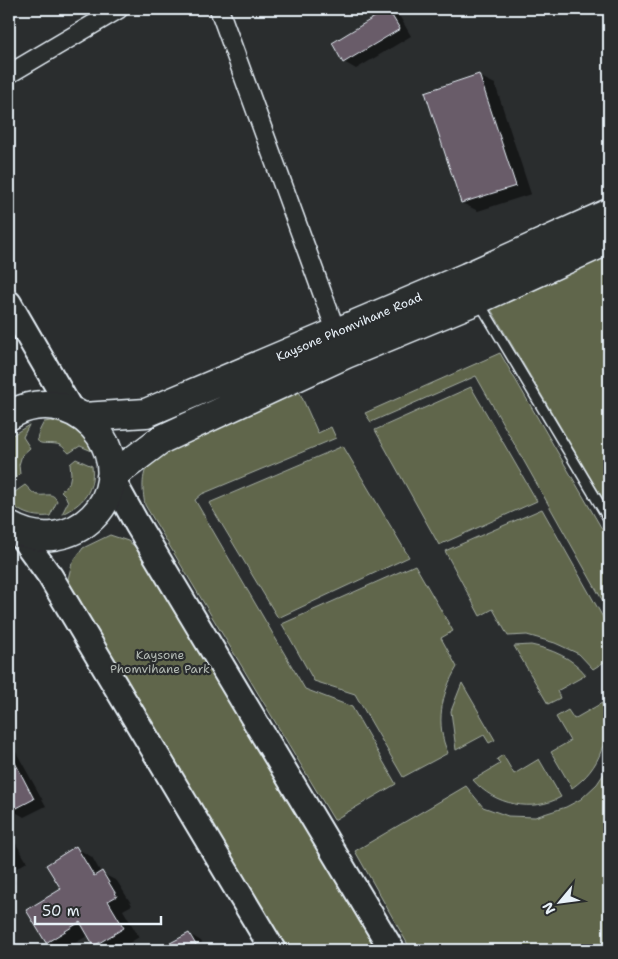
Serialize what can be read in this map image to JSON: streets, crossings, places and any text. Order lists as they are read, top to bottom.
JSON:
{
  "streets": {
    "highway": ["Kaysone Phomvihane Road"]
  },
  "parks": ["Kaysone Phomvihane Park"],
  "scale_bar": "50 m",
  "north": "bottom left"
}
